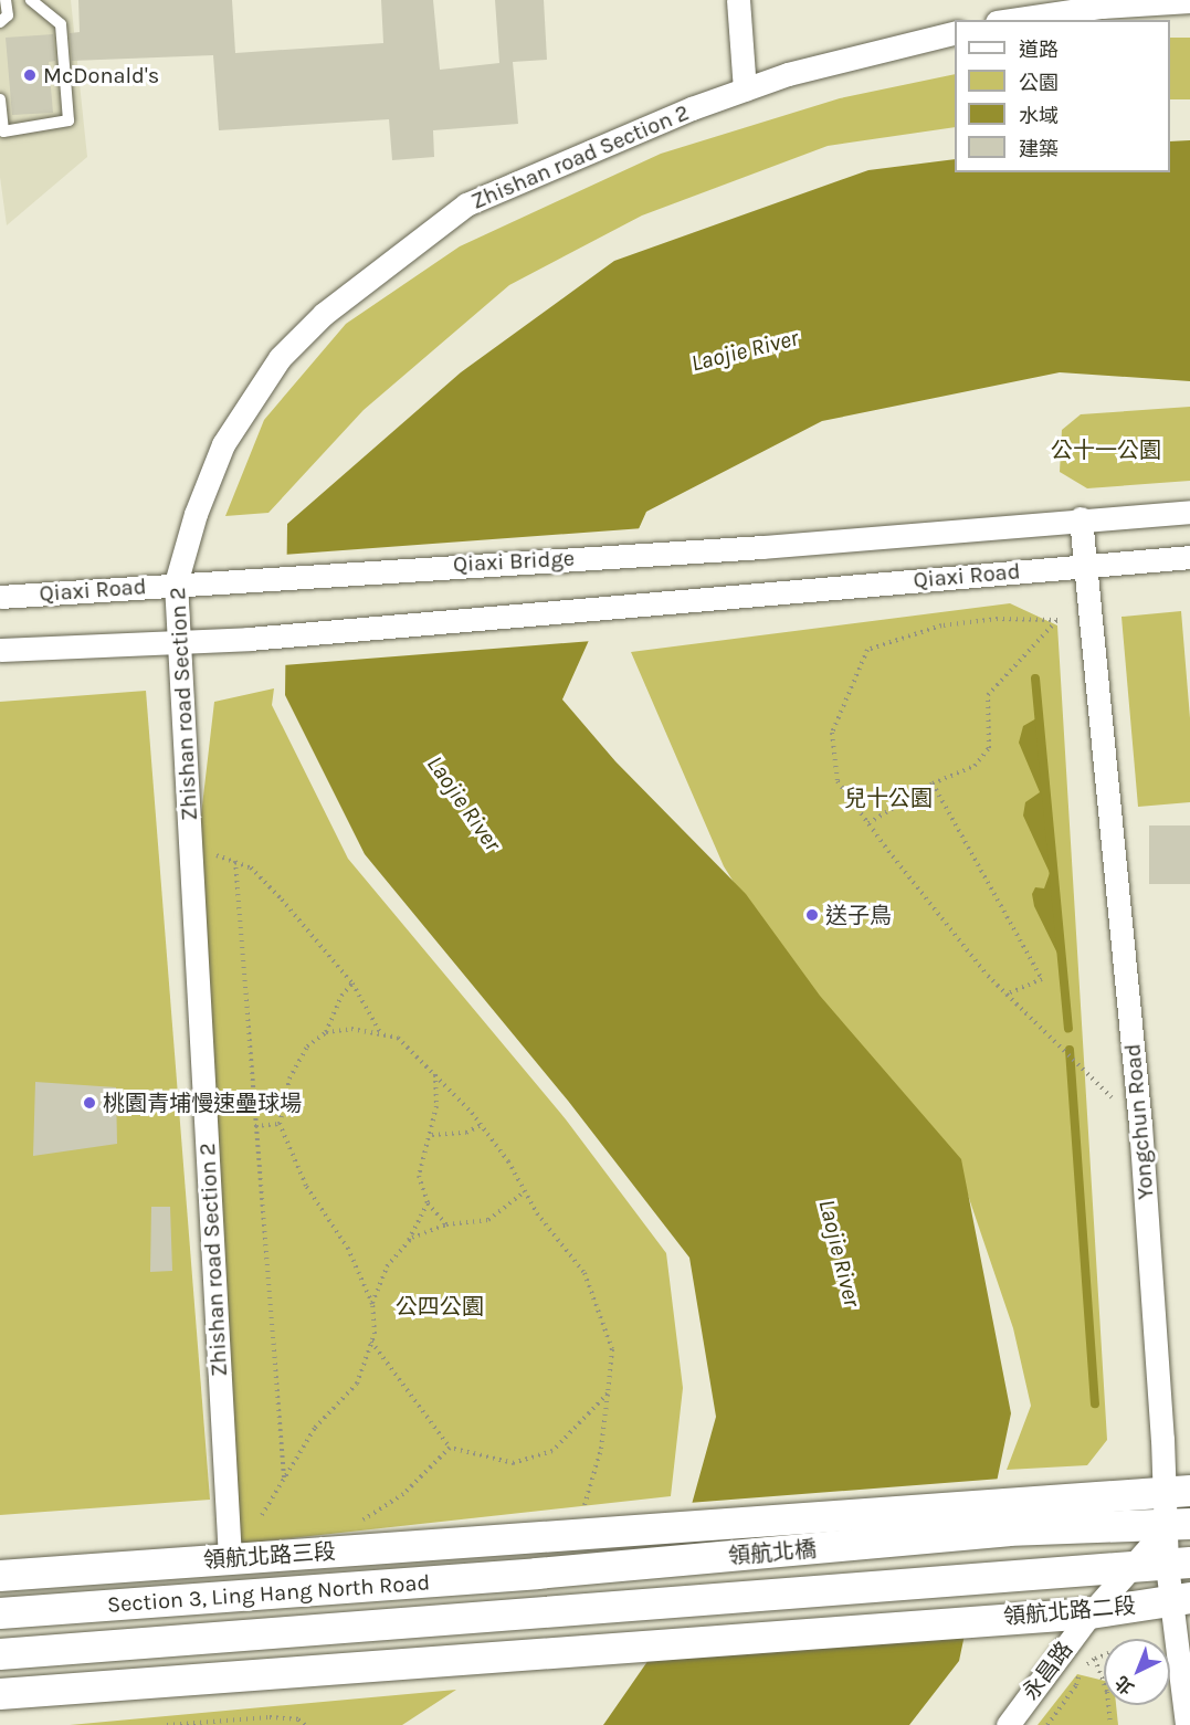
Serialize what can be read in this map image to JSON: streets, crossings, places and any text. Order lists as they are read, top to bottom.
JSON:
{
  "streets": {
    "street": [
      "Zhishan road Section 2",
      "Qiaxi Bridge",
      "Qiaxi Road",
      "Yongchun Road",
      "領航北橋",
      "領航北路三段",
      "Section 3, Ling Hang North Road",
      "領航北路二段",
      "永昌路"
    ]
  },
  "crossings": [
    ["Zhishan road Section 2", "Qiaxi Road"],
    ["Zhishan road Section 2", "領航北路三段"],
    ["Qiaxi Bridge", "Qiaxi Road"],
    ["Qiaxi Bridge", "Yongchun Road"],
    ["Qiaxi Road", "Yongchun Road"],
    ["Yongchun Road", "領航北橋"],
    ["Yongchun Road", "領航北路二段"],
    ["Yongchun Road", "永昌路"],
    ["領航北橋", "領航北路三段"],
    ["領航北橋", "Section 3, Ling Hang North Road"],
    ["領航北橋", "永昌路"],
    ["領航北路二段", "永昌路"]
  ],
  "water": ["Laojie River"],
  "parks": ["公十一公園", "兒十公園", "公四公園"],
  "places": ["McDonald's", "送子鳥", "桃園青埔慢速壘球場"],
  "legend": [
    "道路",
    "公園",
    "水域",
    "建築"
  ],
  "north": "bottom left"
}
